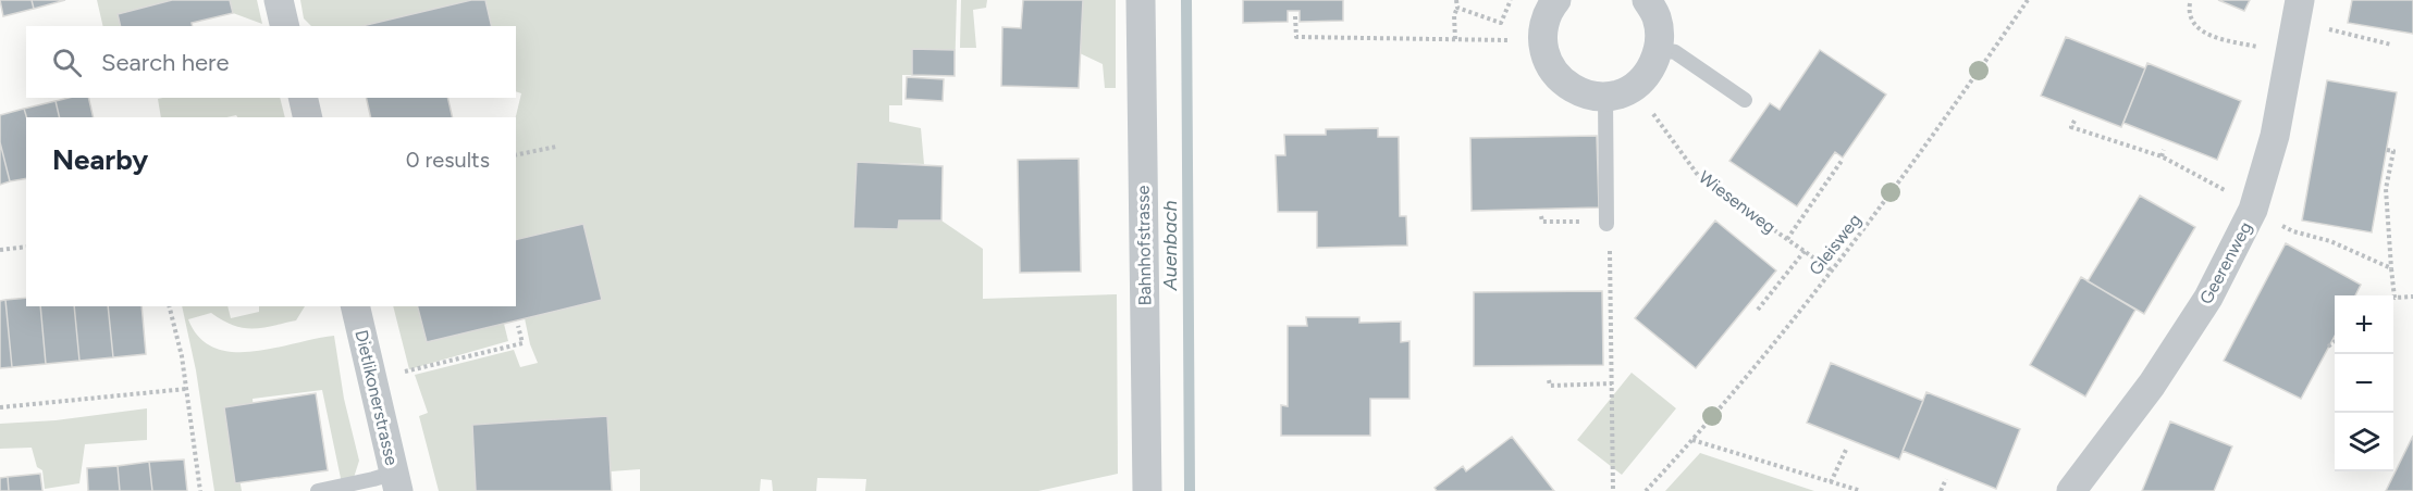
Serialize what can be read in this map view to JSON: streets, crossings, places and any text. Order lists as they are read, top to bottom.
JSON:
{
  "streets": {
    "street": ["Bahnhofstrasse", "Geerenweg", "Dietlikonerstrasse"],
    "path": ["Wiesenweg", "Gleisweg"]
  },
  "crossings": [
    ["Wiesenweg", "Gleisweg"]
  ],
  "water": ["Auenbach"],
  "page": {
    "search": "Search here",
    "heading": ["Nearby", "0 results"],
    "map_buttons": ["+", "−"]
  }
}
